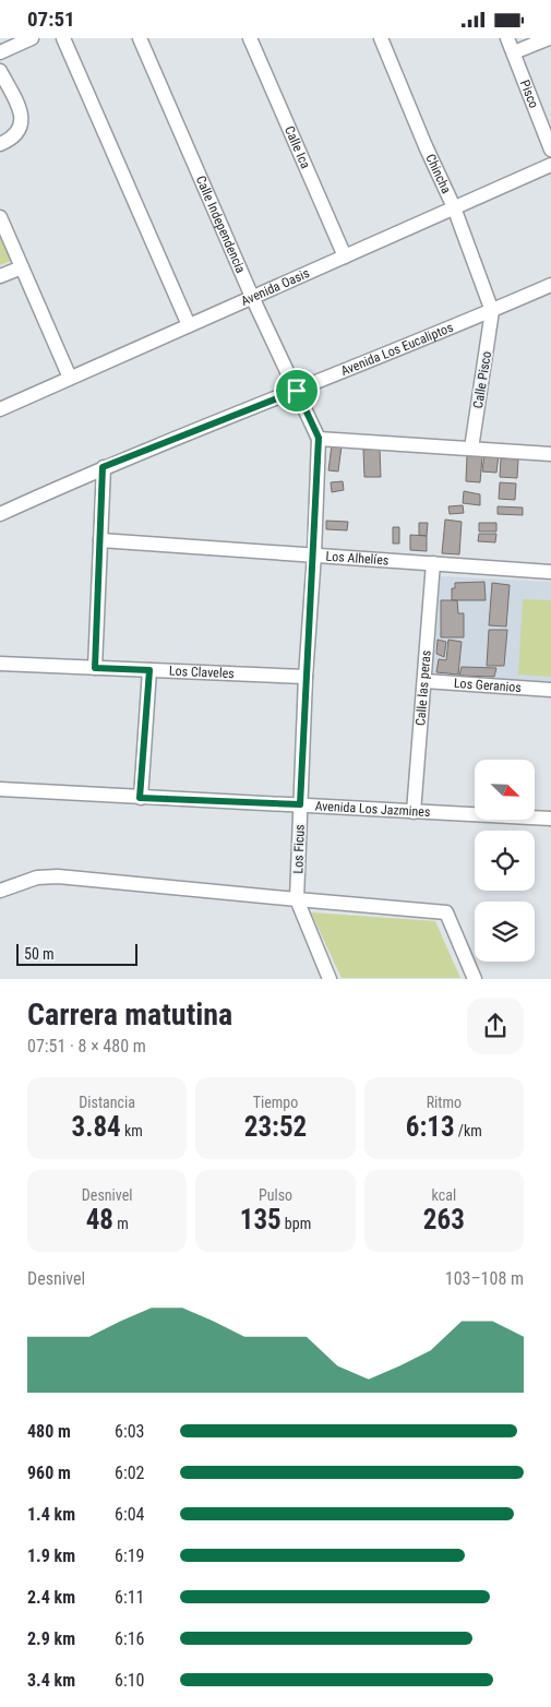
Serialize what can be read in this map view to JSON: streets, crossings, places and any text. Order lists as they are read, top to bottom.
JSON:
{
  "streets": {
    "street": [
      "Pisco",
      "Calle Ica",
      "Chincha",
      "Calle Independencia",
      "Avenida Oasis",
      "Avenida Los Eucaliptos",
      "Calle Pisco",
      "Los Alhelíes",
      "Los Claveles",
      "Los Geranios",
      "Calle las peras",
      "Avenida Los Jazmines",
      "Los Ficus"
    ]
  },
  "crossings": [
    ["Calle Ica", "Avenida Oasis"],
    ["Chincha", "Avenida Oasis"],
    ["Chincha", "Avenida Los Eucaliptos"],
    ["Chincha", "Calle Pisco"],
    ["Calle Independencia", "Avenida Oasis"],
    ["Calle Independencia", "Avenida Los Eucaliptos"],
    ["Calle Independencia", "Los Ficus"],
    ["Avenida Los Eucaliptos", "Calle Pisco"],
    ["Los Alhelíes", "Calle las peras"],
    ["Los Alhelíes", "Los Ficus"],
    ["Los Claveles", "Los Ficus"],
    ["Los Geranios", "Calle las peras"],
    ["Calle las peras", "Avenida Los Jazmines"],
    ["Avenida Los Jazmines", "Los Ficus"]
  ],
  "scale_bar": "50 m",
  "north": "bottom right",
  "page": {
    "status": "07:51",
    "scale": "50 m",
    "heading": ["Carrera matutina", "07:51 · 8 × 480 m"],
    "stats": [
      ["Distancia", "3.84 km"],
      ["Tiempo", "23:52"],
      ["Ritmo", "6:13 /km"],
      ["Desnivel", "48 m"],
      ["Pulso", "135 bpm"],
      ["kcal", "263"]
    ],
    "chart": ["Desnivel", "103–108 m"],
    "list": [
      {
        "name": "480 m",
        "note": "6:03"
      },
      {
        "name": "960 m",
        "note": "6:02"
      },
      {
        "name": "1.4 km",
        "note": "6:04"
      },
      {
        "name": "1.9 km",
        "note": "6:19"
      },
      {
        "name": "2.4 km",
        "note": "6:11"
      },
      {
        "name": "2.9 km",
        "note": "6:16"
      },
      {
        "name": "3.4 km",
        "note": "6:10"
      }
    ]
  }
}
